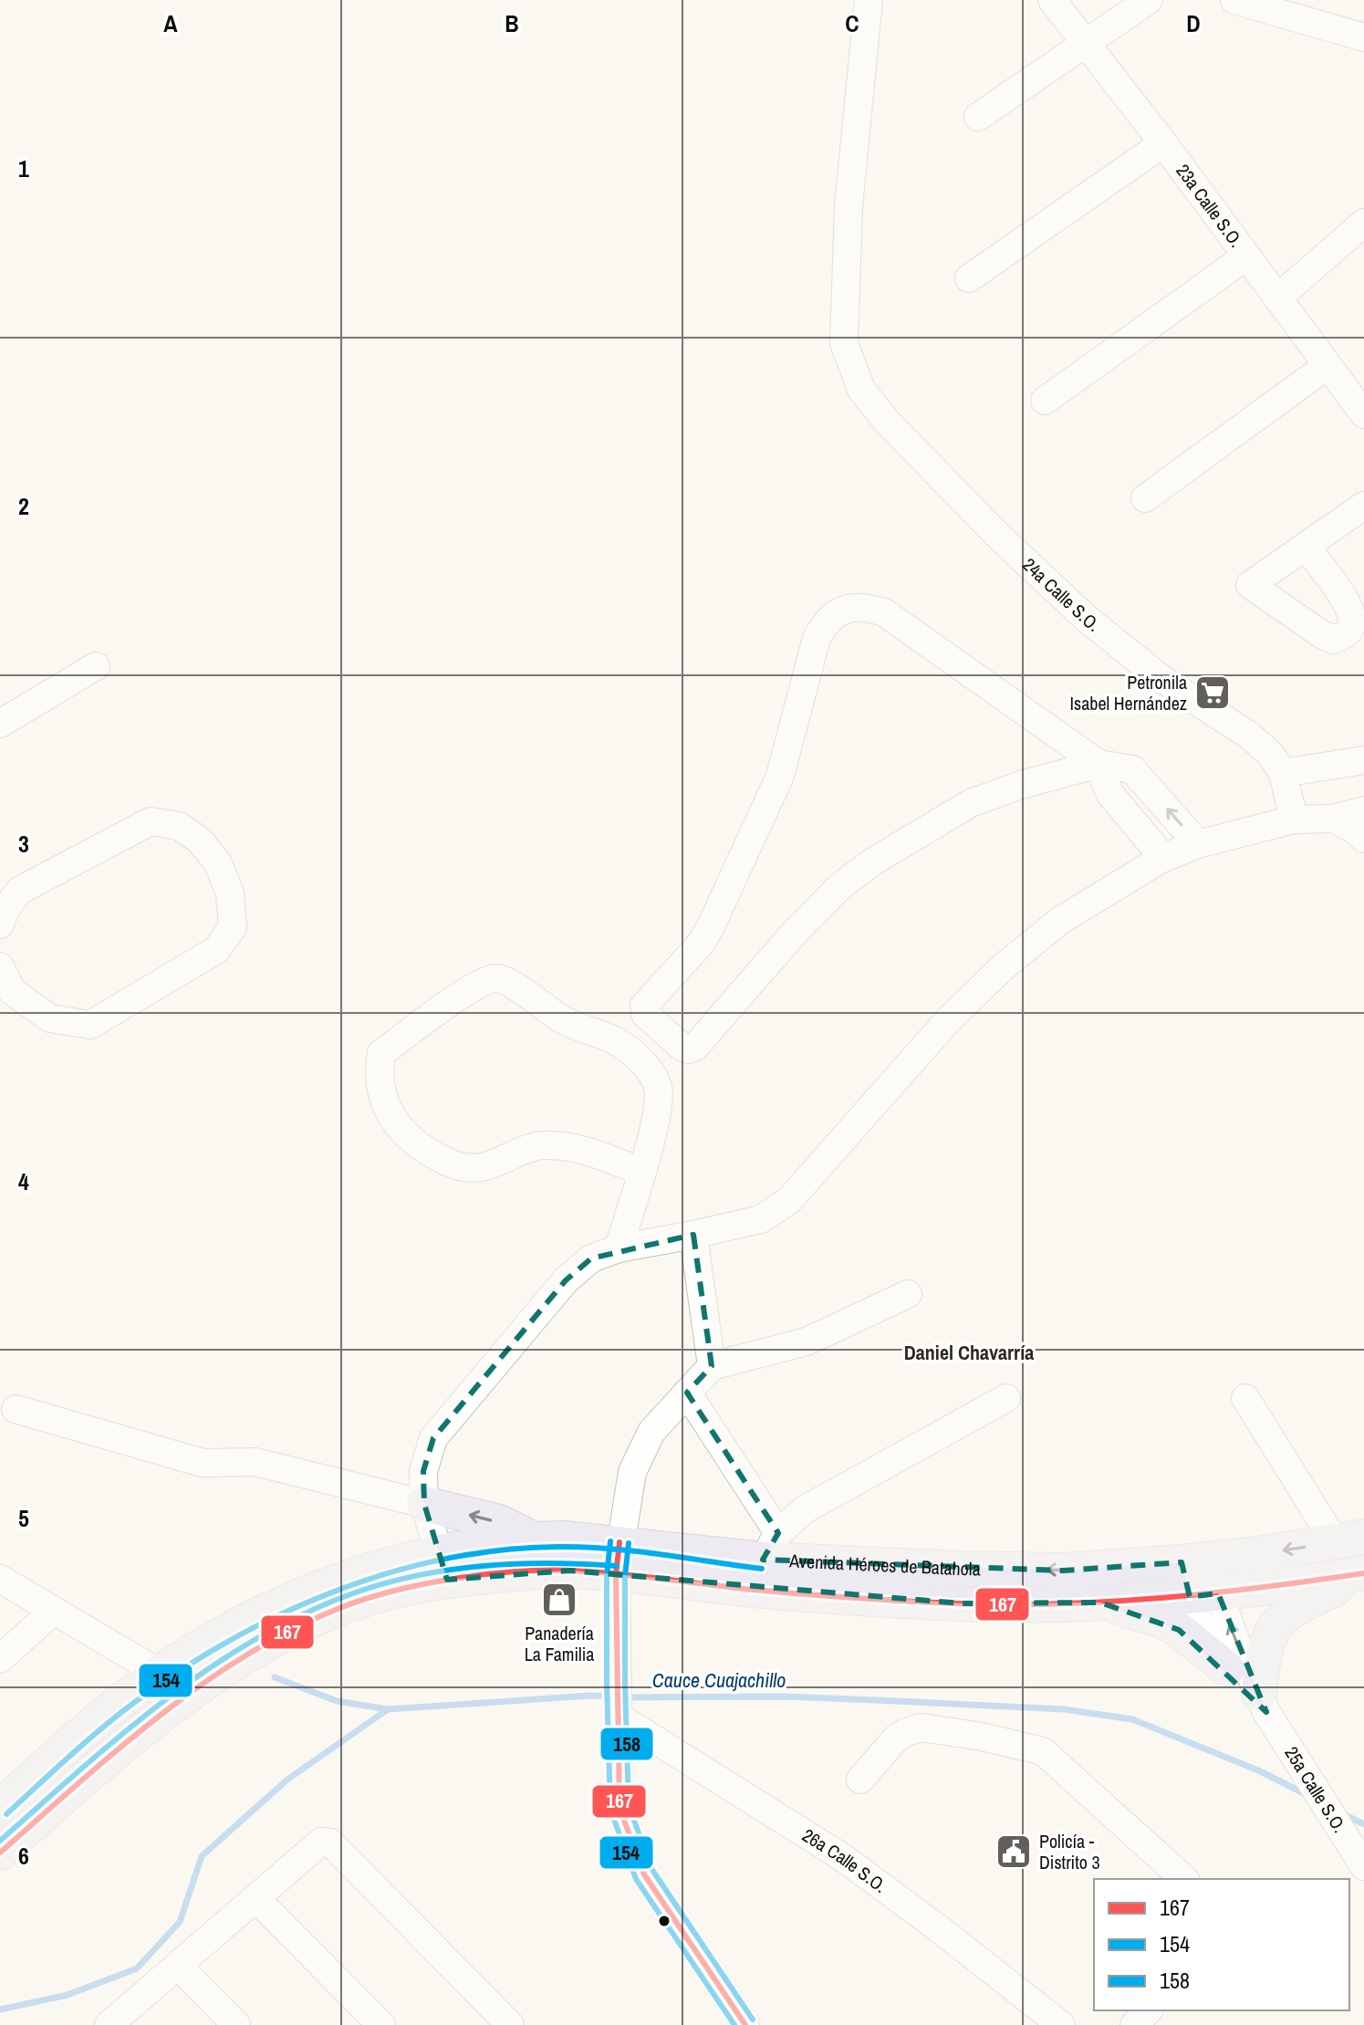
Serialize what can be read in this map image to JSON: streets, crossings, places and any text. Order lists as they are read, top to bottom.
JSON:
{
  "streets": {
    "main road": ["Avenida Héroes de Batahola"],
    "street": [
      "23a Calle S.O.",
      "24a Calle S.O.",
      "25a Calle S.O.",
      "26a Calle S.O."
    ]
  },
  "crossings": [
    ["Avenida Héroes de Batahola", "25a Calle S.O."]
  ],
  "districts": ["Daniel Chavarría"],
  "water": ["Cauce Cuajachillo"],
  "places": {
    "supermarket": ["Petronila Isabel Hernández"],
    "shop": ["Panadería La Familia"],
    "public building": ["Policía - Distrito 3"]
  },
  "lines": ["transit line 154", "transit line 167", "transit line 158"],
  "legend": ["167", "154", "158"],
  "grid": {
    "columns": [
      "A",
      "B",
      "C",
      "D"
    ],
    "rows": [
      "1",
      "2",
      "3",
      "4",
      "5",
      "6"
    ]
  }
}
